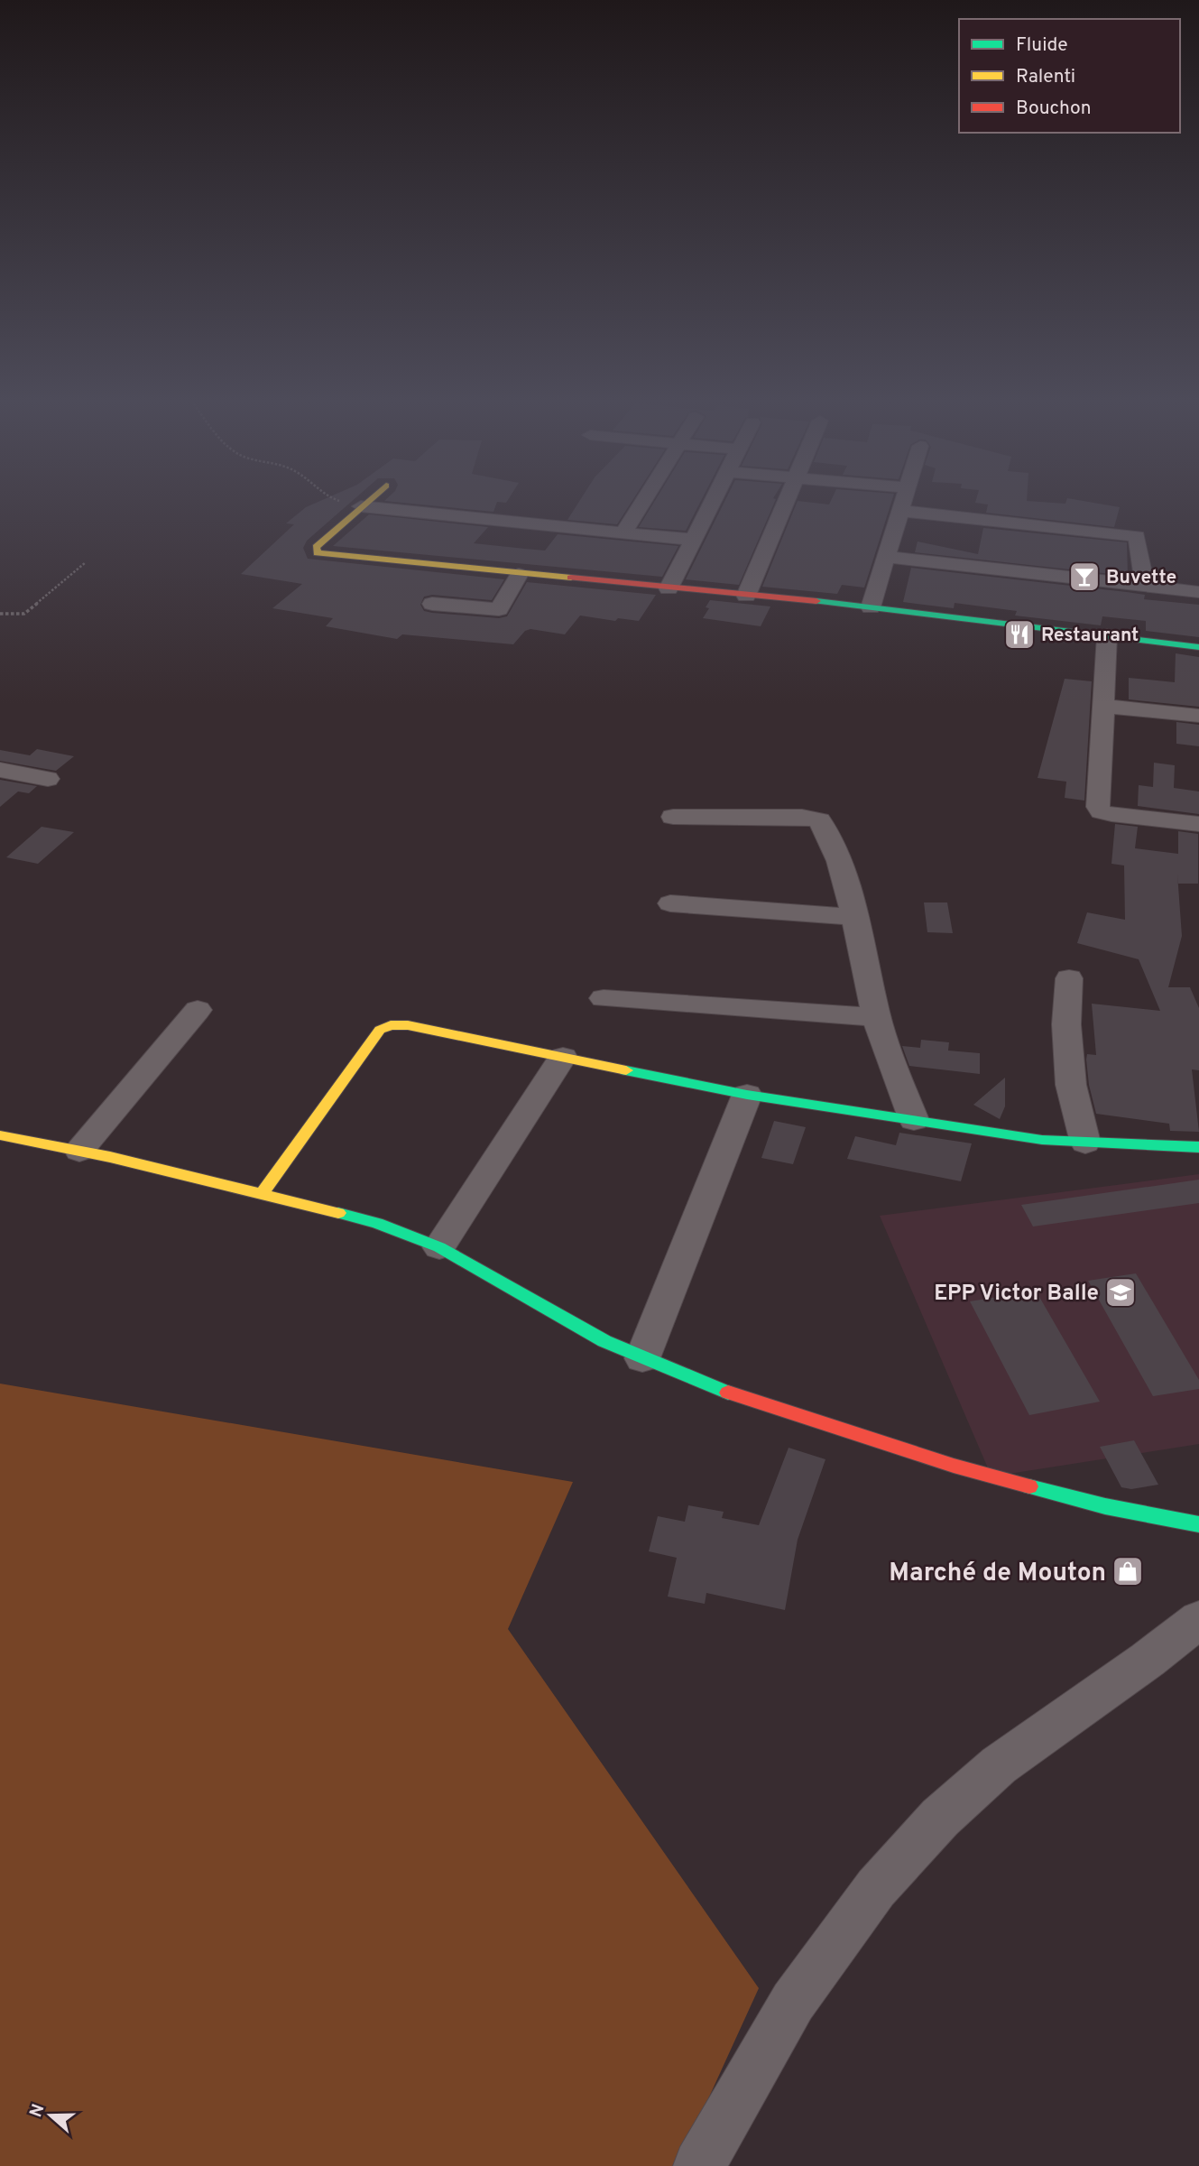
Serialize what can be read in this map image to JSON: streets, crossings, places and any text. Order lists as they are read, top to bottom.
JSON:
{
  "places": {
    "bar": ["Buvette"],
    "restaurant": ["Restaurant"],
    "school or university": ["EPP Victor Balle"],
    "shop": ["Marché de Mouton"]
  },
  "legend": ["Fluide", "Ralenti", "Bouchon"],
  "north": "left"
}
